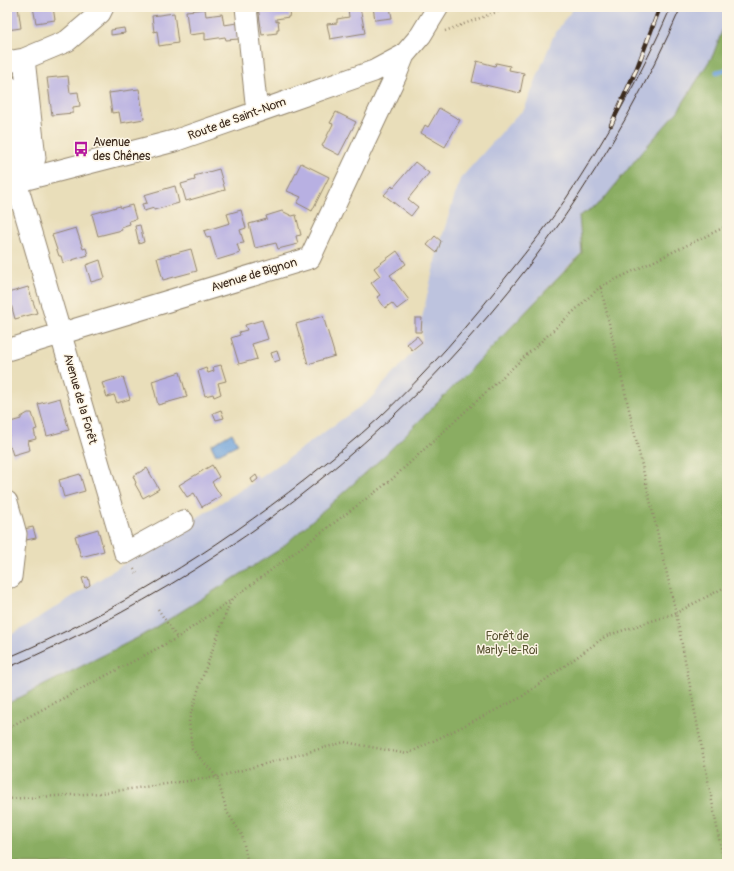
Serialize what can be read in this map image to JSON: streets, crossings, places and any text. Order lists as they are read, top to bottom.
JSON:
{
  "streets": {
    "street": ["Route de Saint-Nom", "Avenue de Bignon", "Avenue de la Forêt"]
  },
  "crossings": [
    ["Route de Saint-Nom", "Avenue de Bignon"],
    ["Route de Saint-Nom", "Avenue de la Forêt"],
    ["Avenue de Bignon", "Avenue de la Forêt"]
  ],
  "parks": ["Forêt de Marly-le-Roi"],
  "places": {
    "bus stop": ["Avenue des Chênes"]
  }
}
